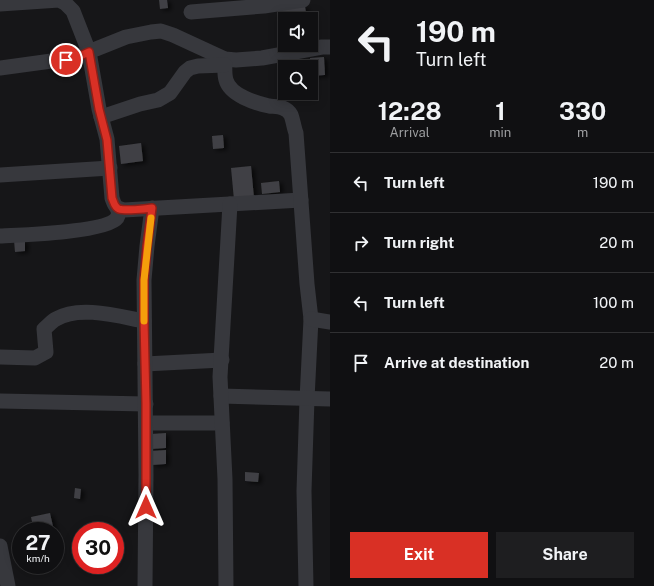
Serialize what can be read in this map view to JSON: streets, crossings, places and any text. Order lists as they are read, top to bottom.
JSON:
{
  "page": {
    "turn": ["190 m", "Turn left"],
    "eta": [
      "12:28",
      "Arrival",
      "1",
      "min",
      "330",
      "m"
    ],
    "list": [
      {
        "name": "Turn left",
        "value": "190 m"
      },
      {
        "name": "Turn right",
        "value": "20 m"
      },
      {
        "name": "Turn left",
        "value": "100 m"
      },
      {
        "name": "Arrive at destination",
        "value": "20 m"
      }
    ],
    "speed": "27 km/h",
    "limit": "30",
    "buttons": ["Exit", "Share"]
  }
}
